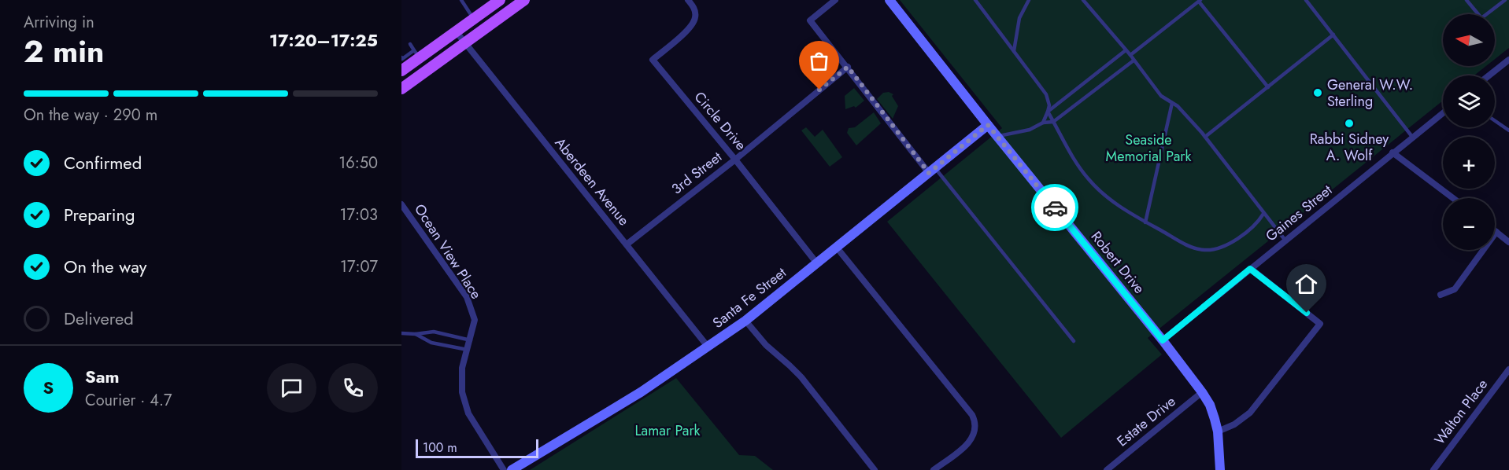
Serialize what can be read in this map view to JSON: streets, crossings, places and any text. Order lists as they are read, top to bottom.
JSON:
{
  "streets": {
    "street": [
      "Circle Drive",
      "3rd Street",
      "Aberdeen Avenue",
      "Gaines Street",
      "Ocean View Place",
      "Robert Drive",
      "Santa Fe Street",
      "Walton Place",
      "Estate Drive"
    ]
  },
  "crossings": [
    ["Circle Drive", "3rd Street"],
    ["Circle Drive", "Santa Fe Street"],
    ["3rd Street", "Aberdeen Avenue"],
    ["Aberdeen Avenue", "Santa Fe Street"],
    ["Gaines Street", "Robert Drive"],
    ["Robert Drive", "Santa Fe Street"],
    ["Robert Drive", "Estate Drive"]
  ],
  "parks": ["Seaside Memorial Park", "Lamar Park"],
  "places": ["General W.W. Sterling", "Rabbi Sidney A. Wolf"],
  "scale_bar": "100 m",
  "north": "left",
  "page": {
    "heading": ["2 min", "Arriving in", "17:20–17:25"],
    "panel": ["Sam", "Courier · 4.7"],
    "map_buttons": ["+", "−"],
    "bar": "On the way · 290 m",
    "list": [
      ["Confirmed", "16:50"],
      ["Preparing", "17:03"],
      ["On the way", "17:07"],
      "Delivered"
    ],
    "round": "S",
    "scale": "100 m"
  }
}
